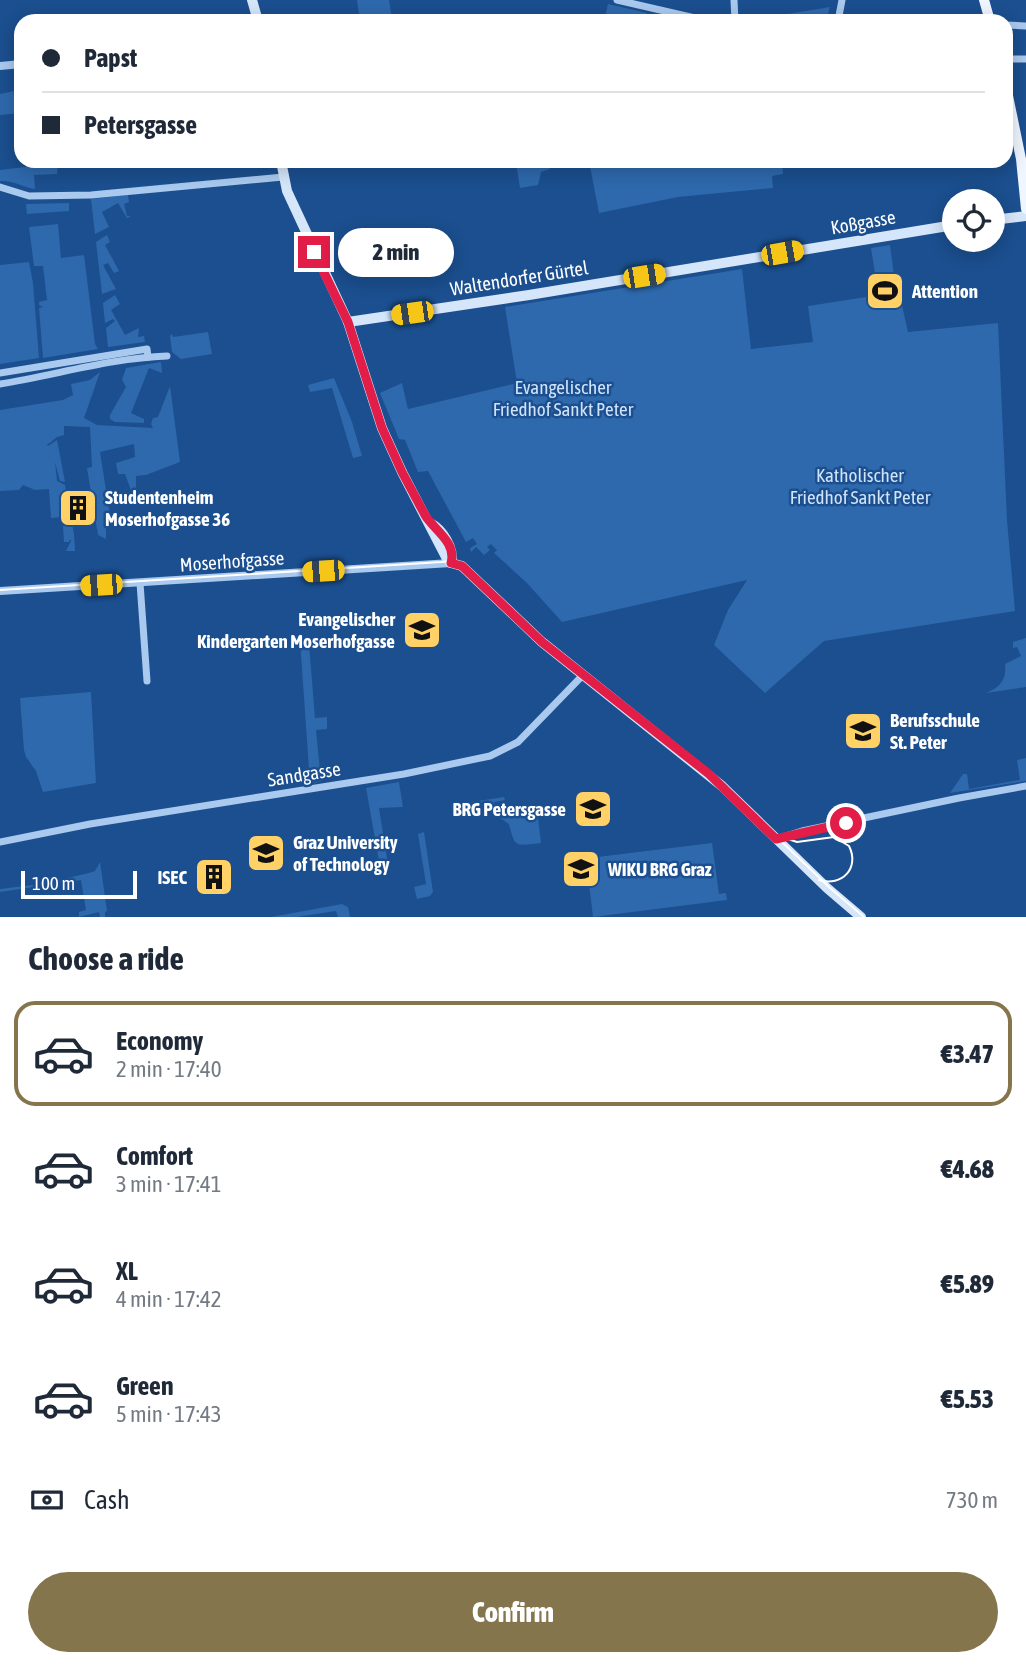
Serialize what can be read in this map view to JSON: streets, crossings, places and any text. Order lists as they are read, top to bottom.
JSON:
{
  "streets": {
    "main road": ["Koßgasse", "Waltendorfer Gürtel"],
    "street": ["Moserhofgasse", "Sandgasse"]
  },
  "crossings": [
    ["Koßgasse", "Waltendorfer Gürtel"]
  ],
  "parks": ["Evangelischer Friedhof Sankt Peter", "Katholischer Friedhof Sankt Peter"],
  "places": {
    "sports": ["Attention"],
    "building": ["Studentenheim Moserhofgasse 36", "ISEC"],
    "school or university": [
      "Evangelischer Kindergarten Moserhofgasse",
      "Berufsschule St. Peter",
      "BRG Petersgasse",
      "Graz University of Technology",
      "WIKU BRG Graz"
    ]
  },
  "scale_bar": "100 m",
  "page": {
    "banner": ["Papst", "Petersgasse"],
    "bubble": "2 min",
    "scale": "100 m",
    "heading": "Choose a ride",
    "list": [
      {
        "name": "Economy",
        "note": "2 min · 17:40",
        "value": "€3.47"
      },
      {
        "name": "Comfort",
        "note": "3 min · 17:41",
        "value": "€4.68"
      },
      {
        "name": "XL",
        "note": "4 min · 17:42",
        "value": "€5.89"
      },
      {
        "name": "Green",
        "note": "5 min · 17:43",
        "value": "€5.53"
      }
    ],
    "pay": ["Cash", "730 m"],
    "buttons": "Confirm"
  }
}
